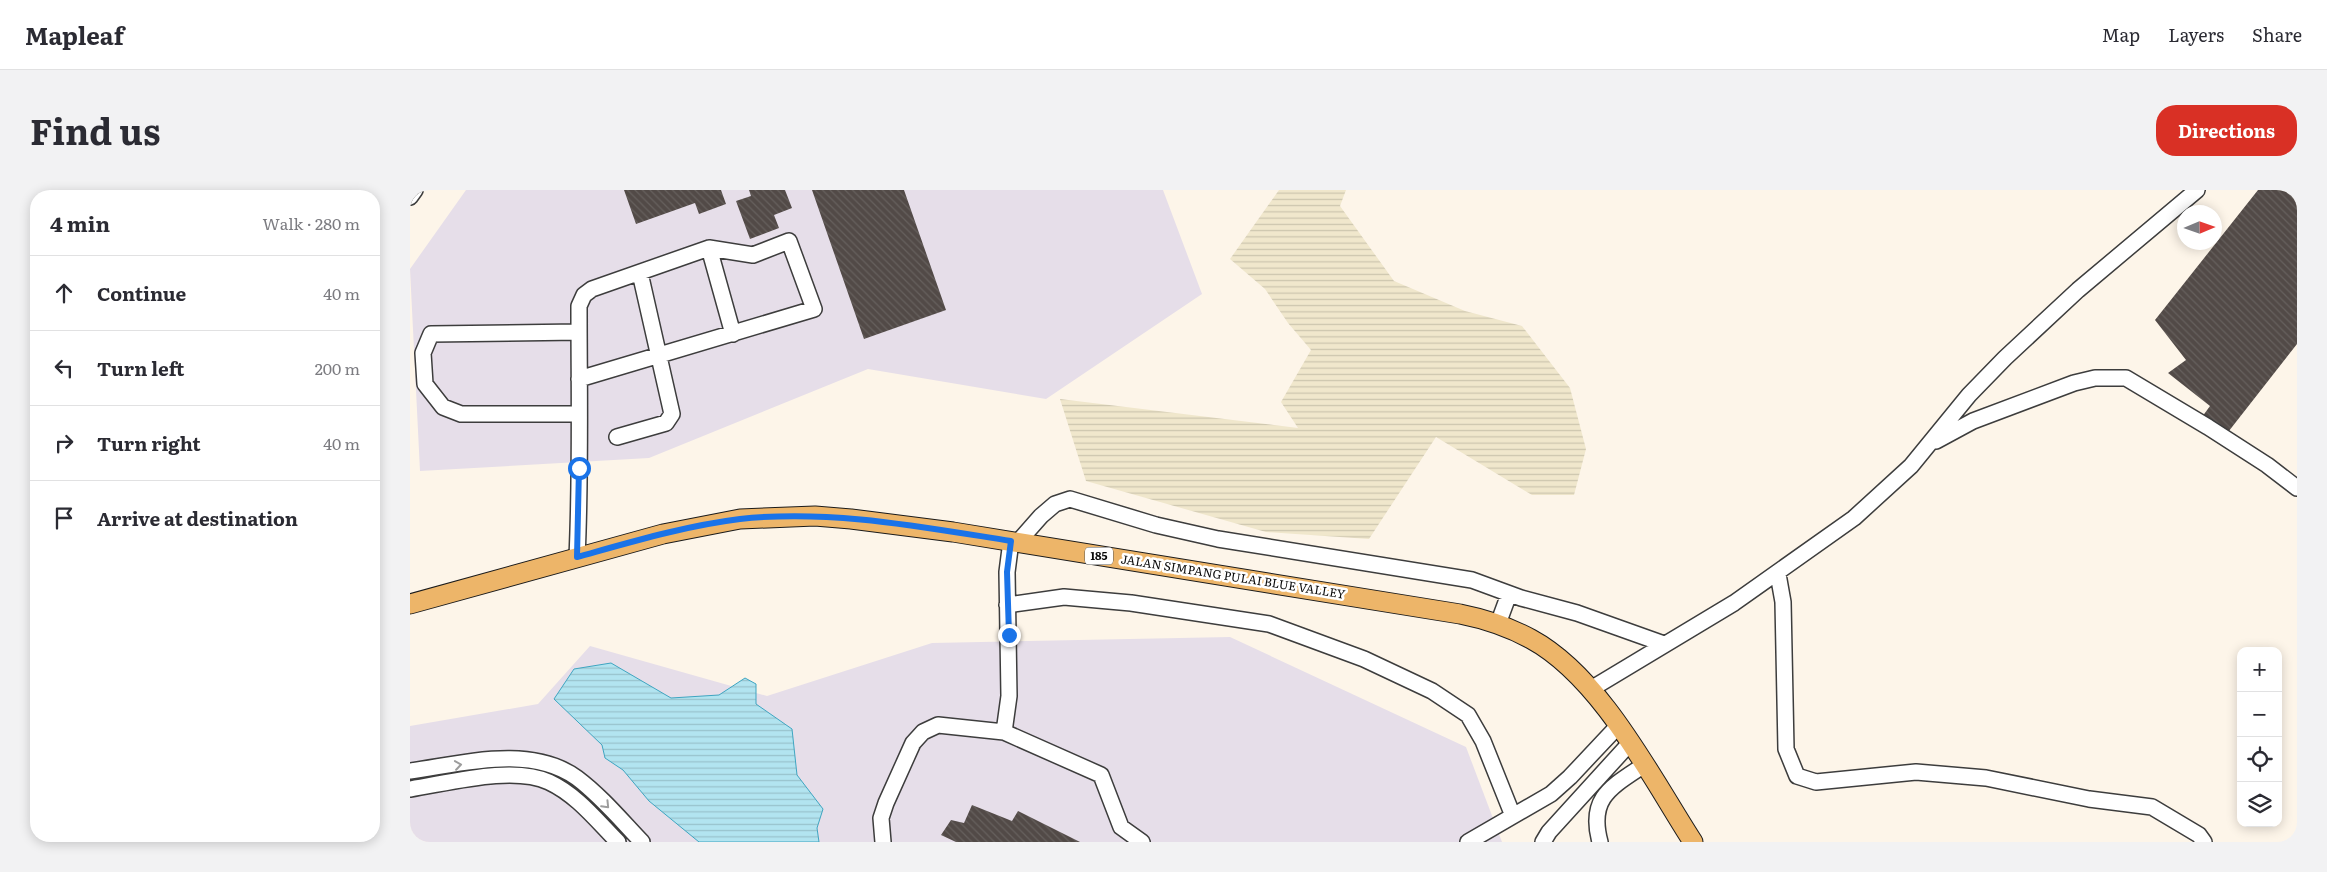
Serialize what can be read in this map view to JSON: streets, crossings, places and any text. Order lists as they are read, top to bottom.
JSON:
{
  "streets": {
    "main road": ["185", "JALAN SIMPANG PULAI BLUE VALLEY"]
  },
  "north": "right",
  "page": {
    "header": "Mapleaf",
    "nav": ["Map", "Layers", "Share"],
    "title": "Find us",
    "buttons": "Directions",
    "heading": ["4 min", "Walk · 280 m"],
    "list": [
      ["Continue", "40 m"],
      ["Turn left", "200 m"],
      ["Turn right", "40 m"],
      "Arrive at destination"
    ],
    "map_buttons": ["+", "−"]
  }
}
